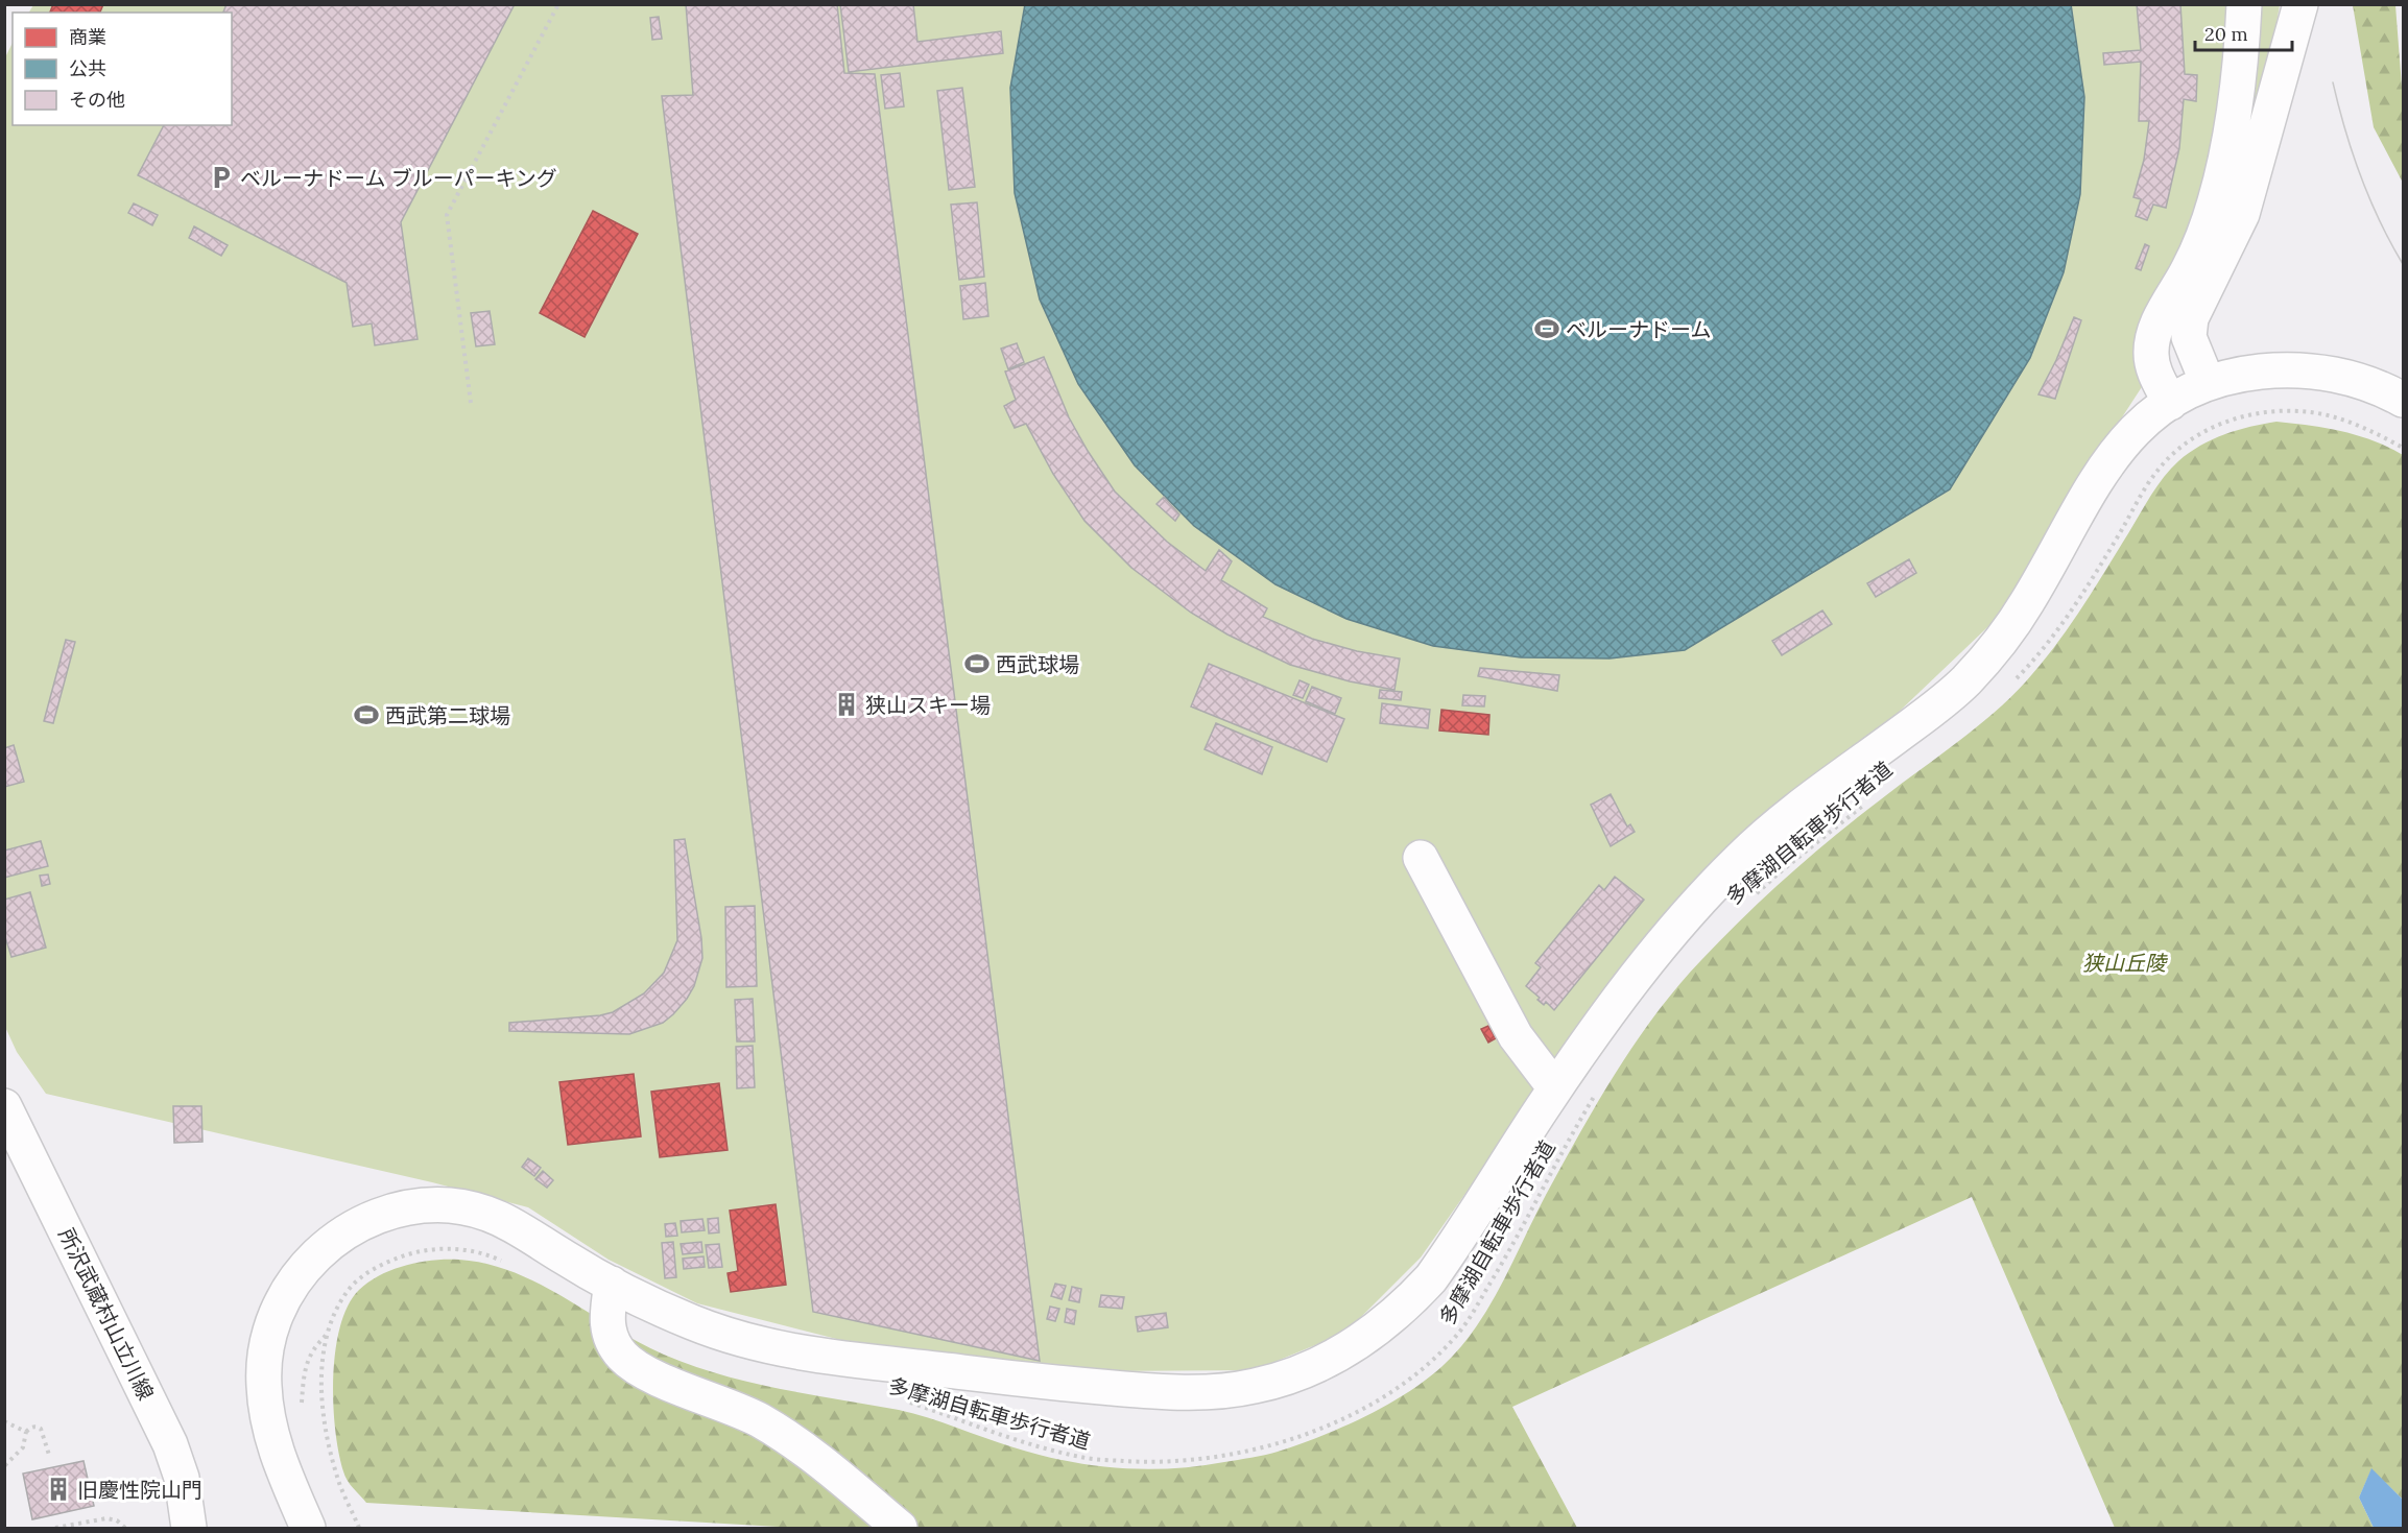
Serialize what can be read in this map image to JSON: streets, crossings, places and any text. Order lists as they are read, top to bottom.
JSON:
{
  "streets": {
    "street": ["所沢武蔵村山立川線"],
    "path": ["多摩湖自転車歩行者道"]
  },
  "parks": ["狭山丘陵"],
  "places": {
    "parking": ["ベルーナドーム ブルーパーキング"],
    "sports": ["ベルーナドーム", "西武球場", "西武第二球場"],
    "building": ["狭山スキー場", "旧慶性院山門"]
  },
  "legend": ["商業", "公共", "その他"],
  "scale_bar": "20 m"
}
